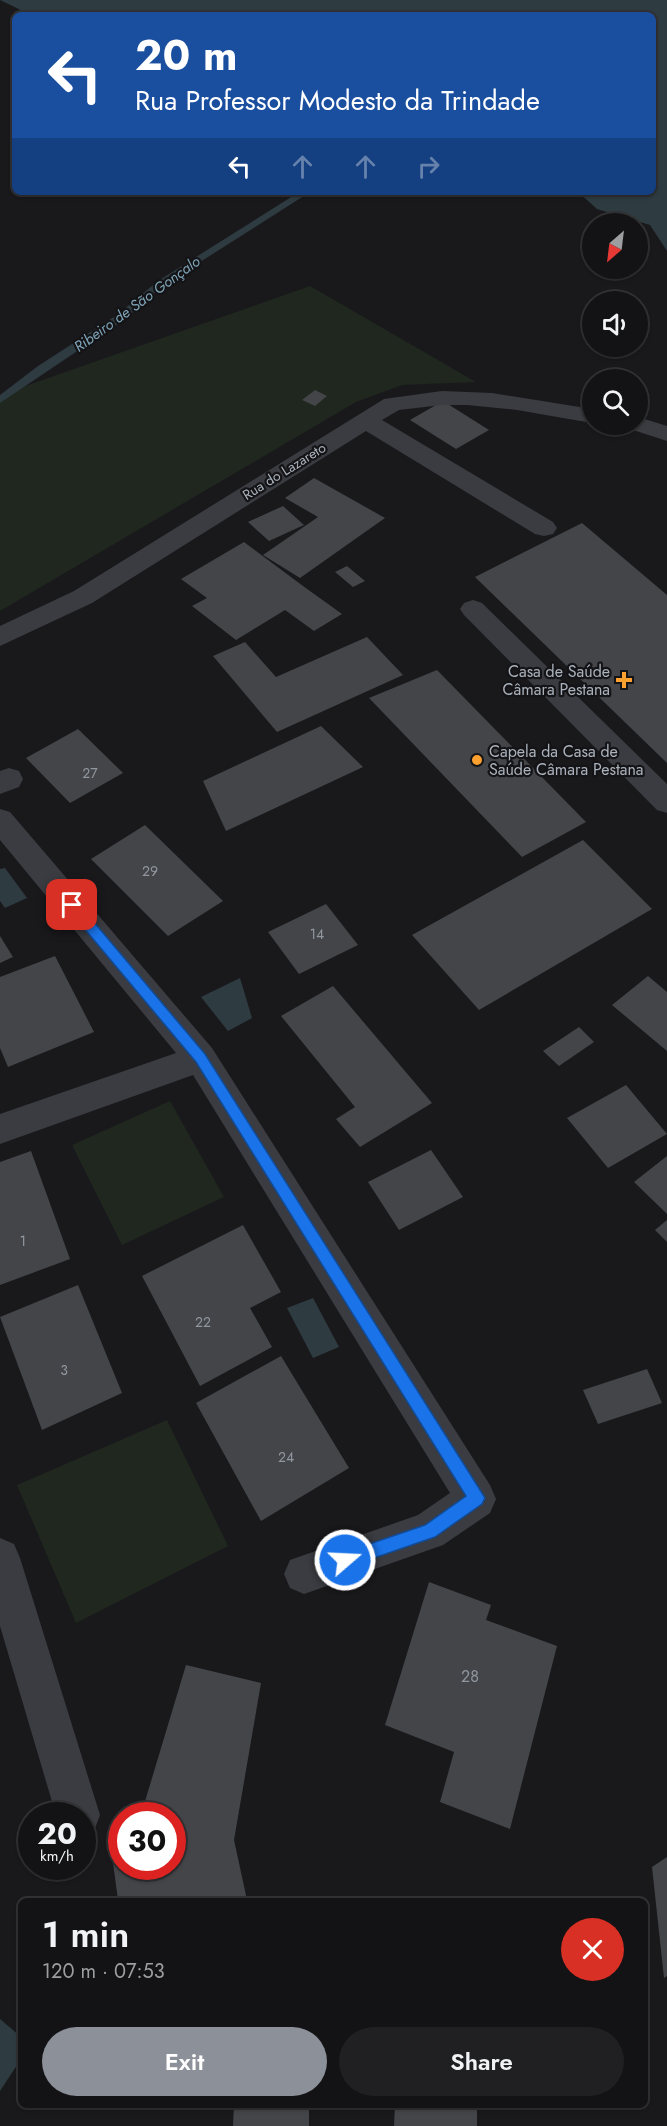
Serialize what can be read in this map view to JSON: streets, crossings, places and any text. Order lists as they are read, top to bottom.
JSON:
{
  "streets": {
    "street": ["Rua do Lazareto"]
  },
  "water": ["Ribeiro de São Gonçalo"],
  "places": {
    "health": ["Casa de Saúde Câmara Pestana"],
    "other": ["Capela da Casa de Saúde Câmara Pestana"]
  },
  "house_numbers": [
    "27",
    "29",
    "14",
    "1",
    "22",
    "3",
    "24",
    "28"
  ],
  "north": "bottom left",
  "page": {
    "turn": ["20 m", "Rua Professor Modesto da Trindade"],
    "speed": "20 km/h",
    "limit": "30",
    "heading": ["1 min", "120 m · 07:53"],
    "buttons": ["Exit", "Share"]
  }
}
